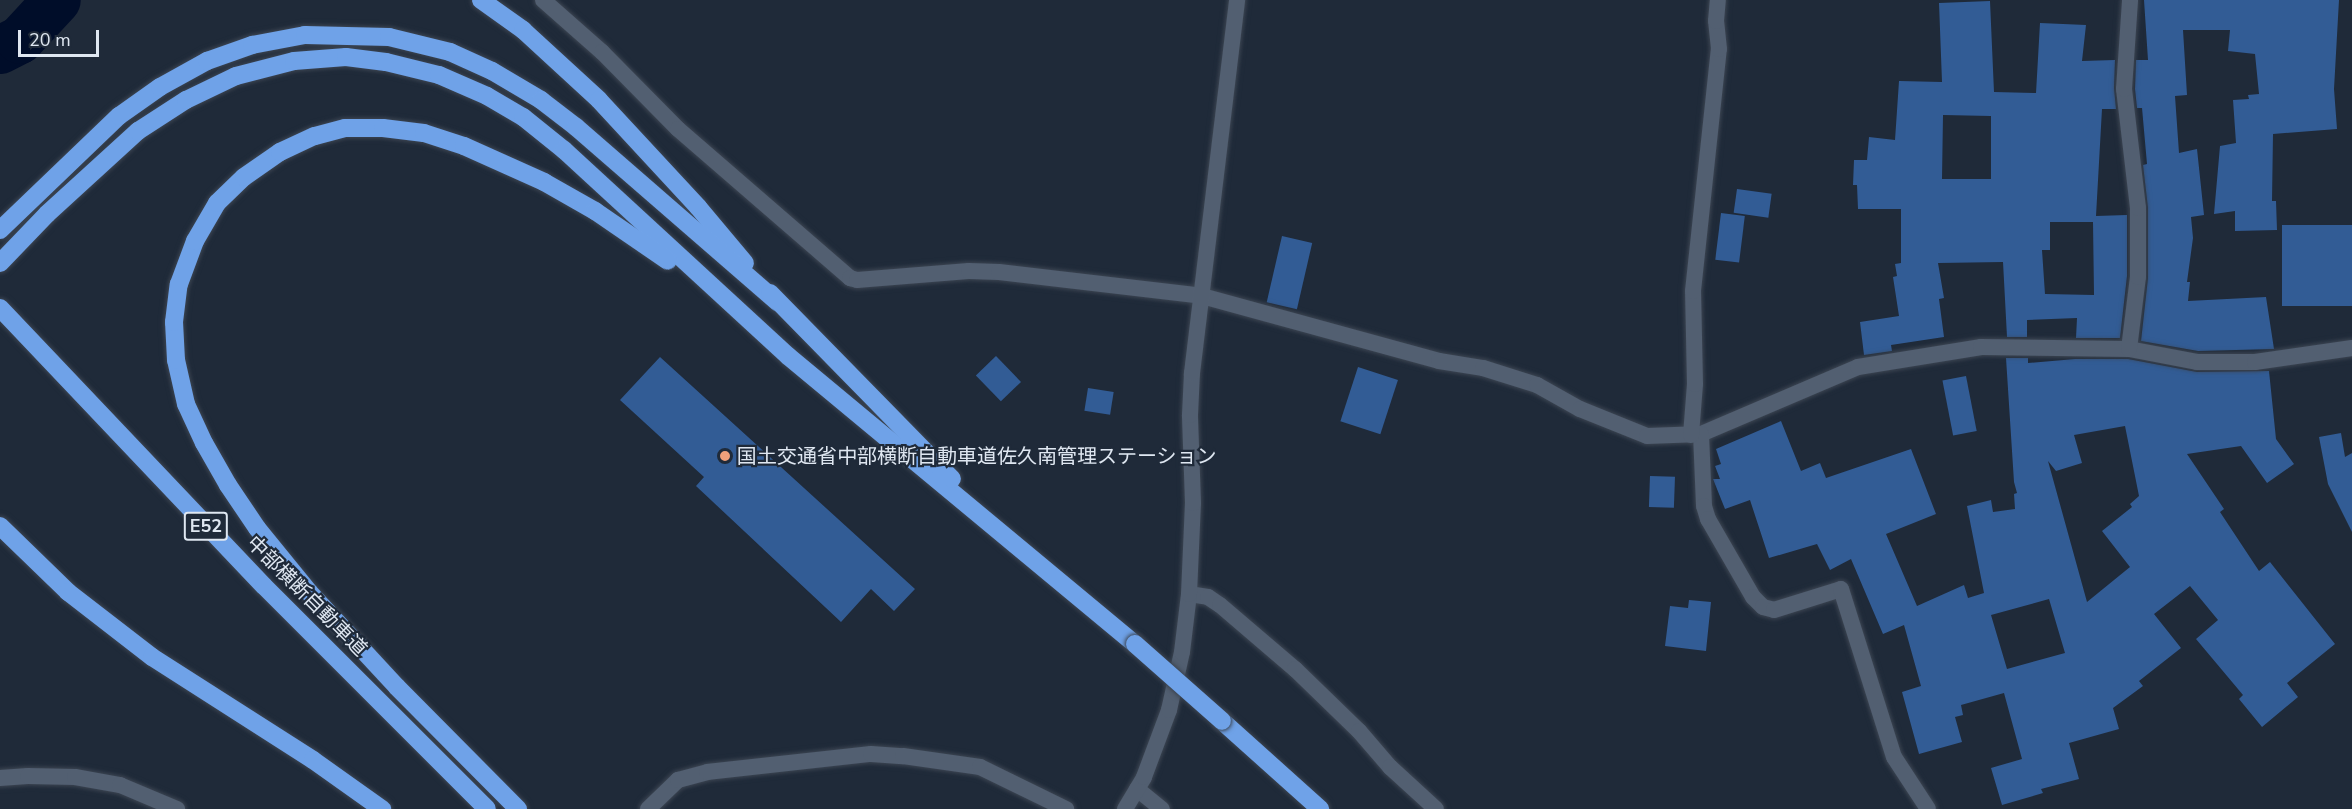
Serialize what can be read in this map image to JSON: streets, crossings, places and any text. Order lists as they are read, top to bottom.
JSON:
{
  "streets": {
    "highway": ["E52", "中部横断自動車道"]
  },
  "places": ["国土交通省中部横断自動車道佐久南管理ステーション"],
  "scale_bar": "20 m"
}
